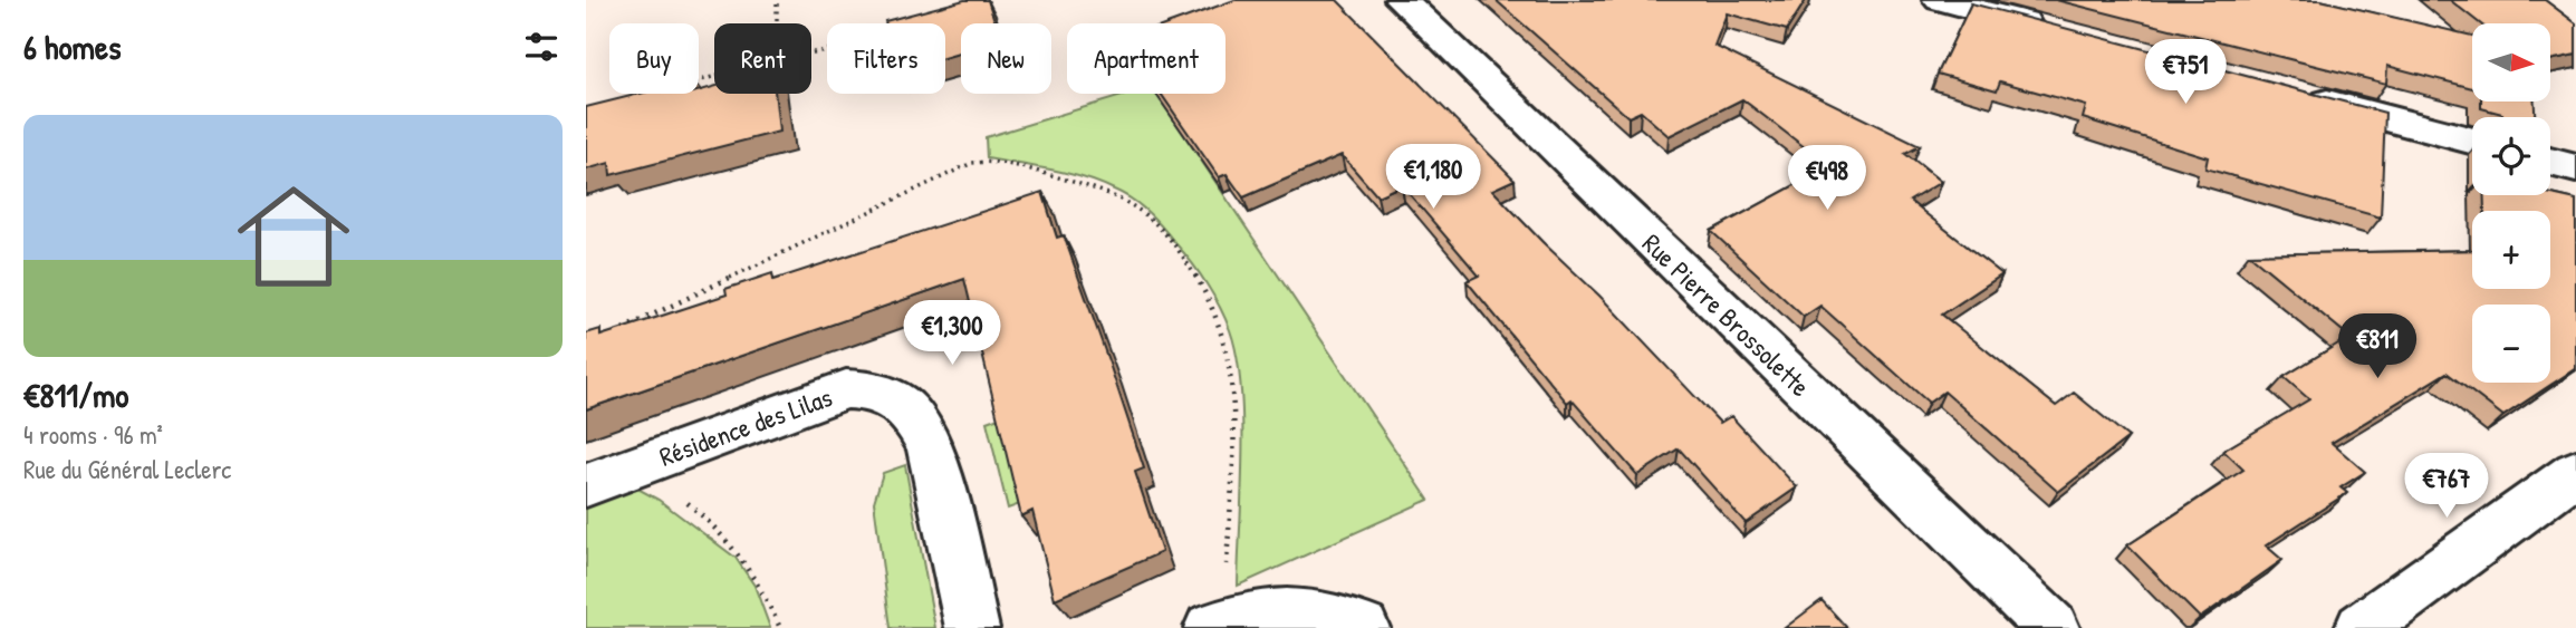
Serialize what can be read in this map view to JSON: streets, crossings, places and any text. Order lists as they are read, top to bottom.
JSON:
{
  "streets": {
    "street": ["Rue Pierre Brossolette", "Résidence des Lilas"]
  },
  "north": "right",
  "page": {
    "heading": "6 homes",
    "map_buttons": ["+", "−"],
    "chip": [
      "Buy",
      "Rent",
      "Filters",
      "New",
      "Apartment"
    ],
    "price": [
      "€751",
      "€1,180",
      "€498",
      "€1,300",
      "€811",
      "€767"
    ],
    "list": [
      {
        "name": "€811/mo",
        "note": "4 rooms · 96 m² · Rue du Général Leclerc"
      }
    ]
  }
}
